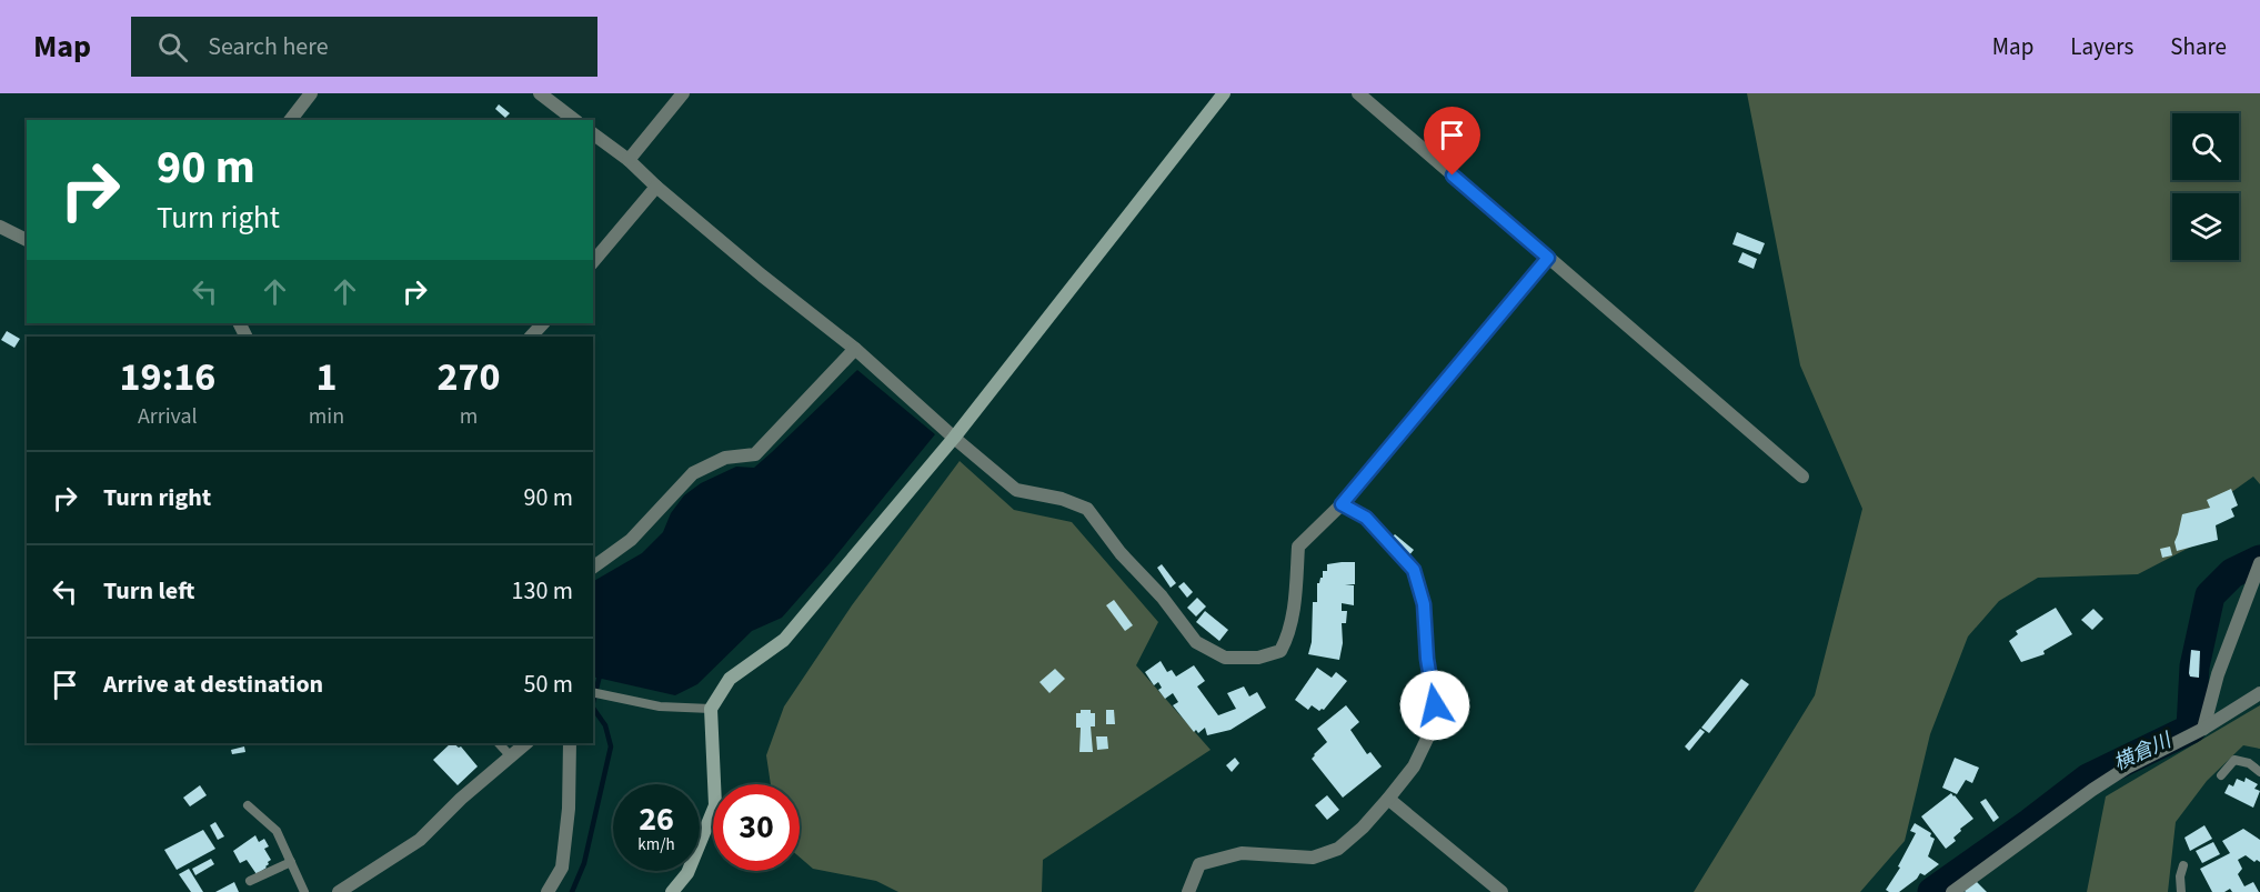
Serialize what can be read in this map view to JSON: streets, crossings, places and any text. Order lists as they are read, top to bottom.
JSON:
{
  "water": ["横倉川"],
  "page": {
    "header": "Map",
    "search": "Search here",
    "nav": ["Map", "Layers", "Share"],
    "turn": ["90 m", "Turn right"],
    "eta": [
      "19:16",
      "Arrival",
      "1",
      "min",
      "270",
      "m"
    ],
    "list": [
      {
        "name": "Turn right",
        "value": "90 m"
      },
      {
        "name": "Turn left",
        "value": "130 m"
      },
      {
        "name": "Arrive at destination",
        "value": "50 m"
      }
    ],
    "speed": "26 km/h",
    "limit": "30"
  }
}
